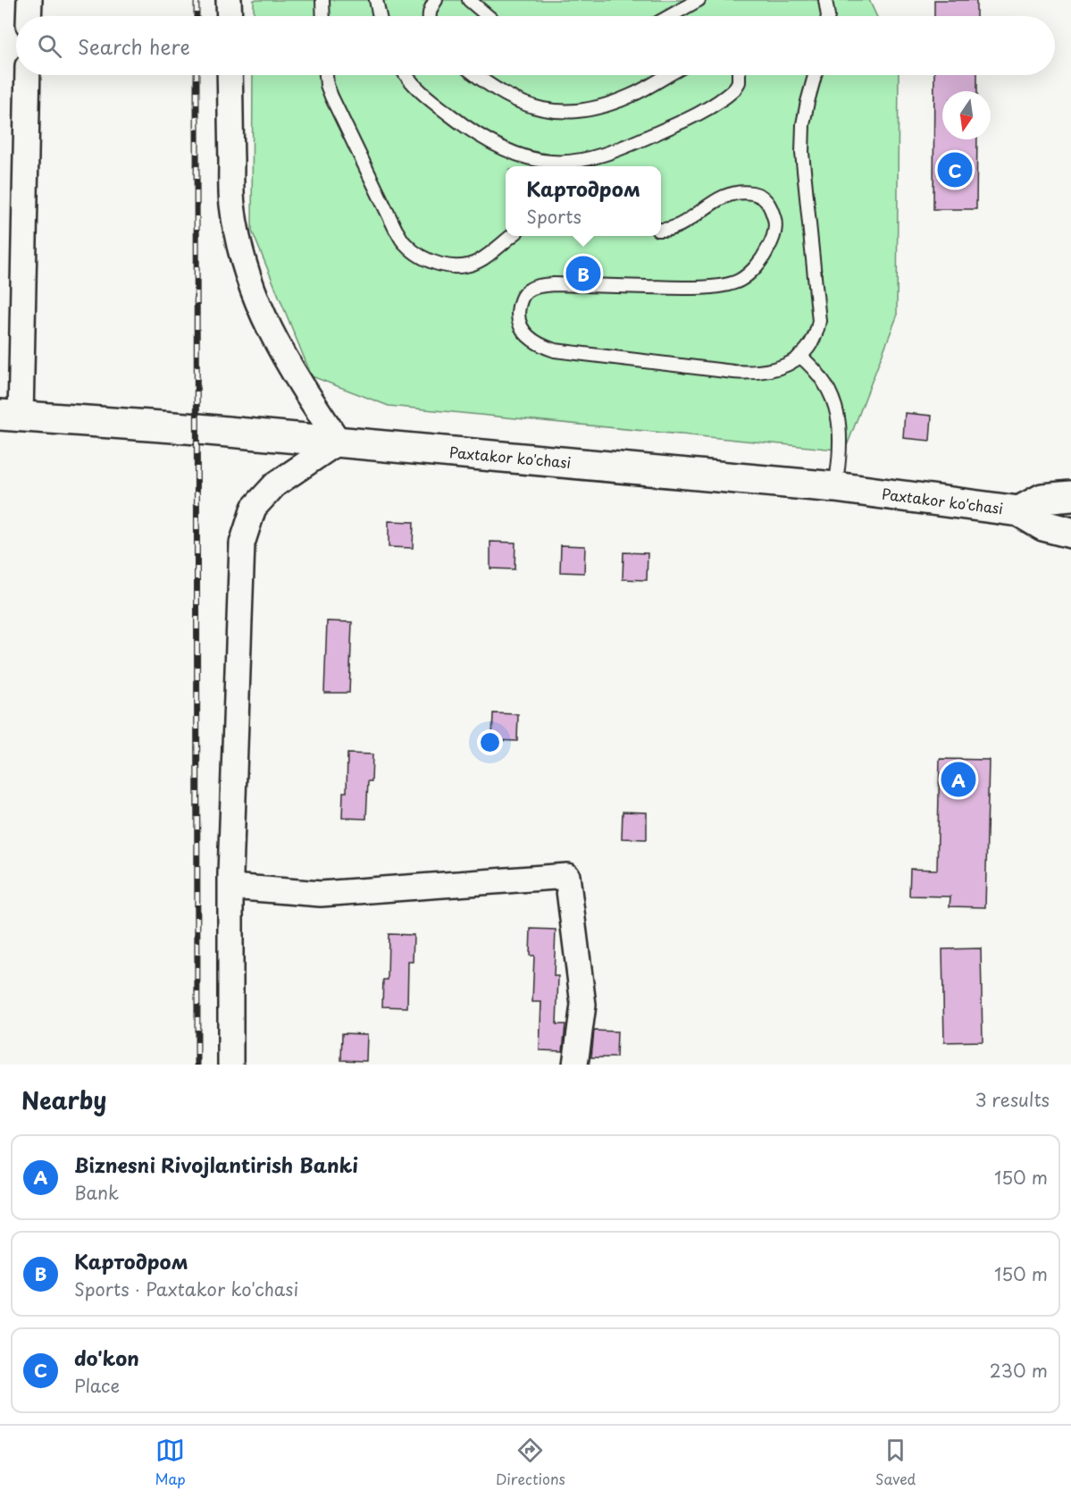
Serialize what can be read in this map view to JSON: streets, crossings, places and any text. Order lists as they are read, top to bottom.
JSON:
{
  "streets": {
    "main road": ["Paxtakor ko'chasi"]
  },
  "north": "bottom",
  "page": {
    "search": "Search here",
    "pins": ["C", "B", "A"],
    "popup": ["Картодром", "Sports"],
    "heading": ["Nearby", "3 results"],
    "list": [
      {
        "mark": "A",
        "name": "Biznesni Rivojlantirish Banki",
        "note": "Bank",
        "value": "150 m"
      },
      {
        "mark": "B",
        "name": "Картодром",
        "note": "Sports · Paxtakor ko'chasi",
        "value": "150 m"
      },
      {
        "mark": "C",
        "name": "do'kon",
        "note": "Place",
        "value": "230 m"
      }
    ],
    "nav": ["Map", "Directions", "Saved"]
  }
}
